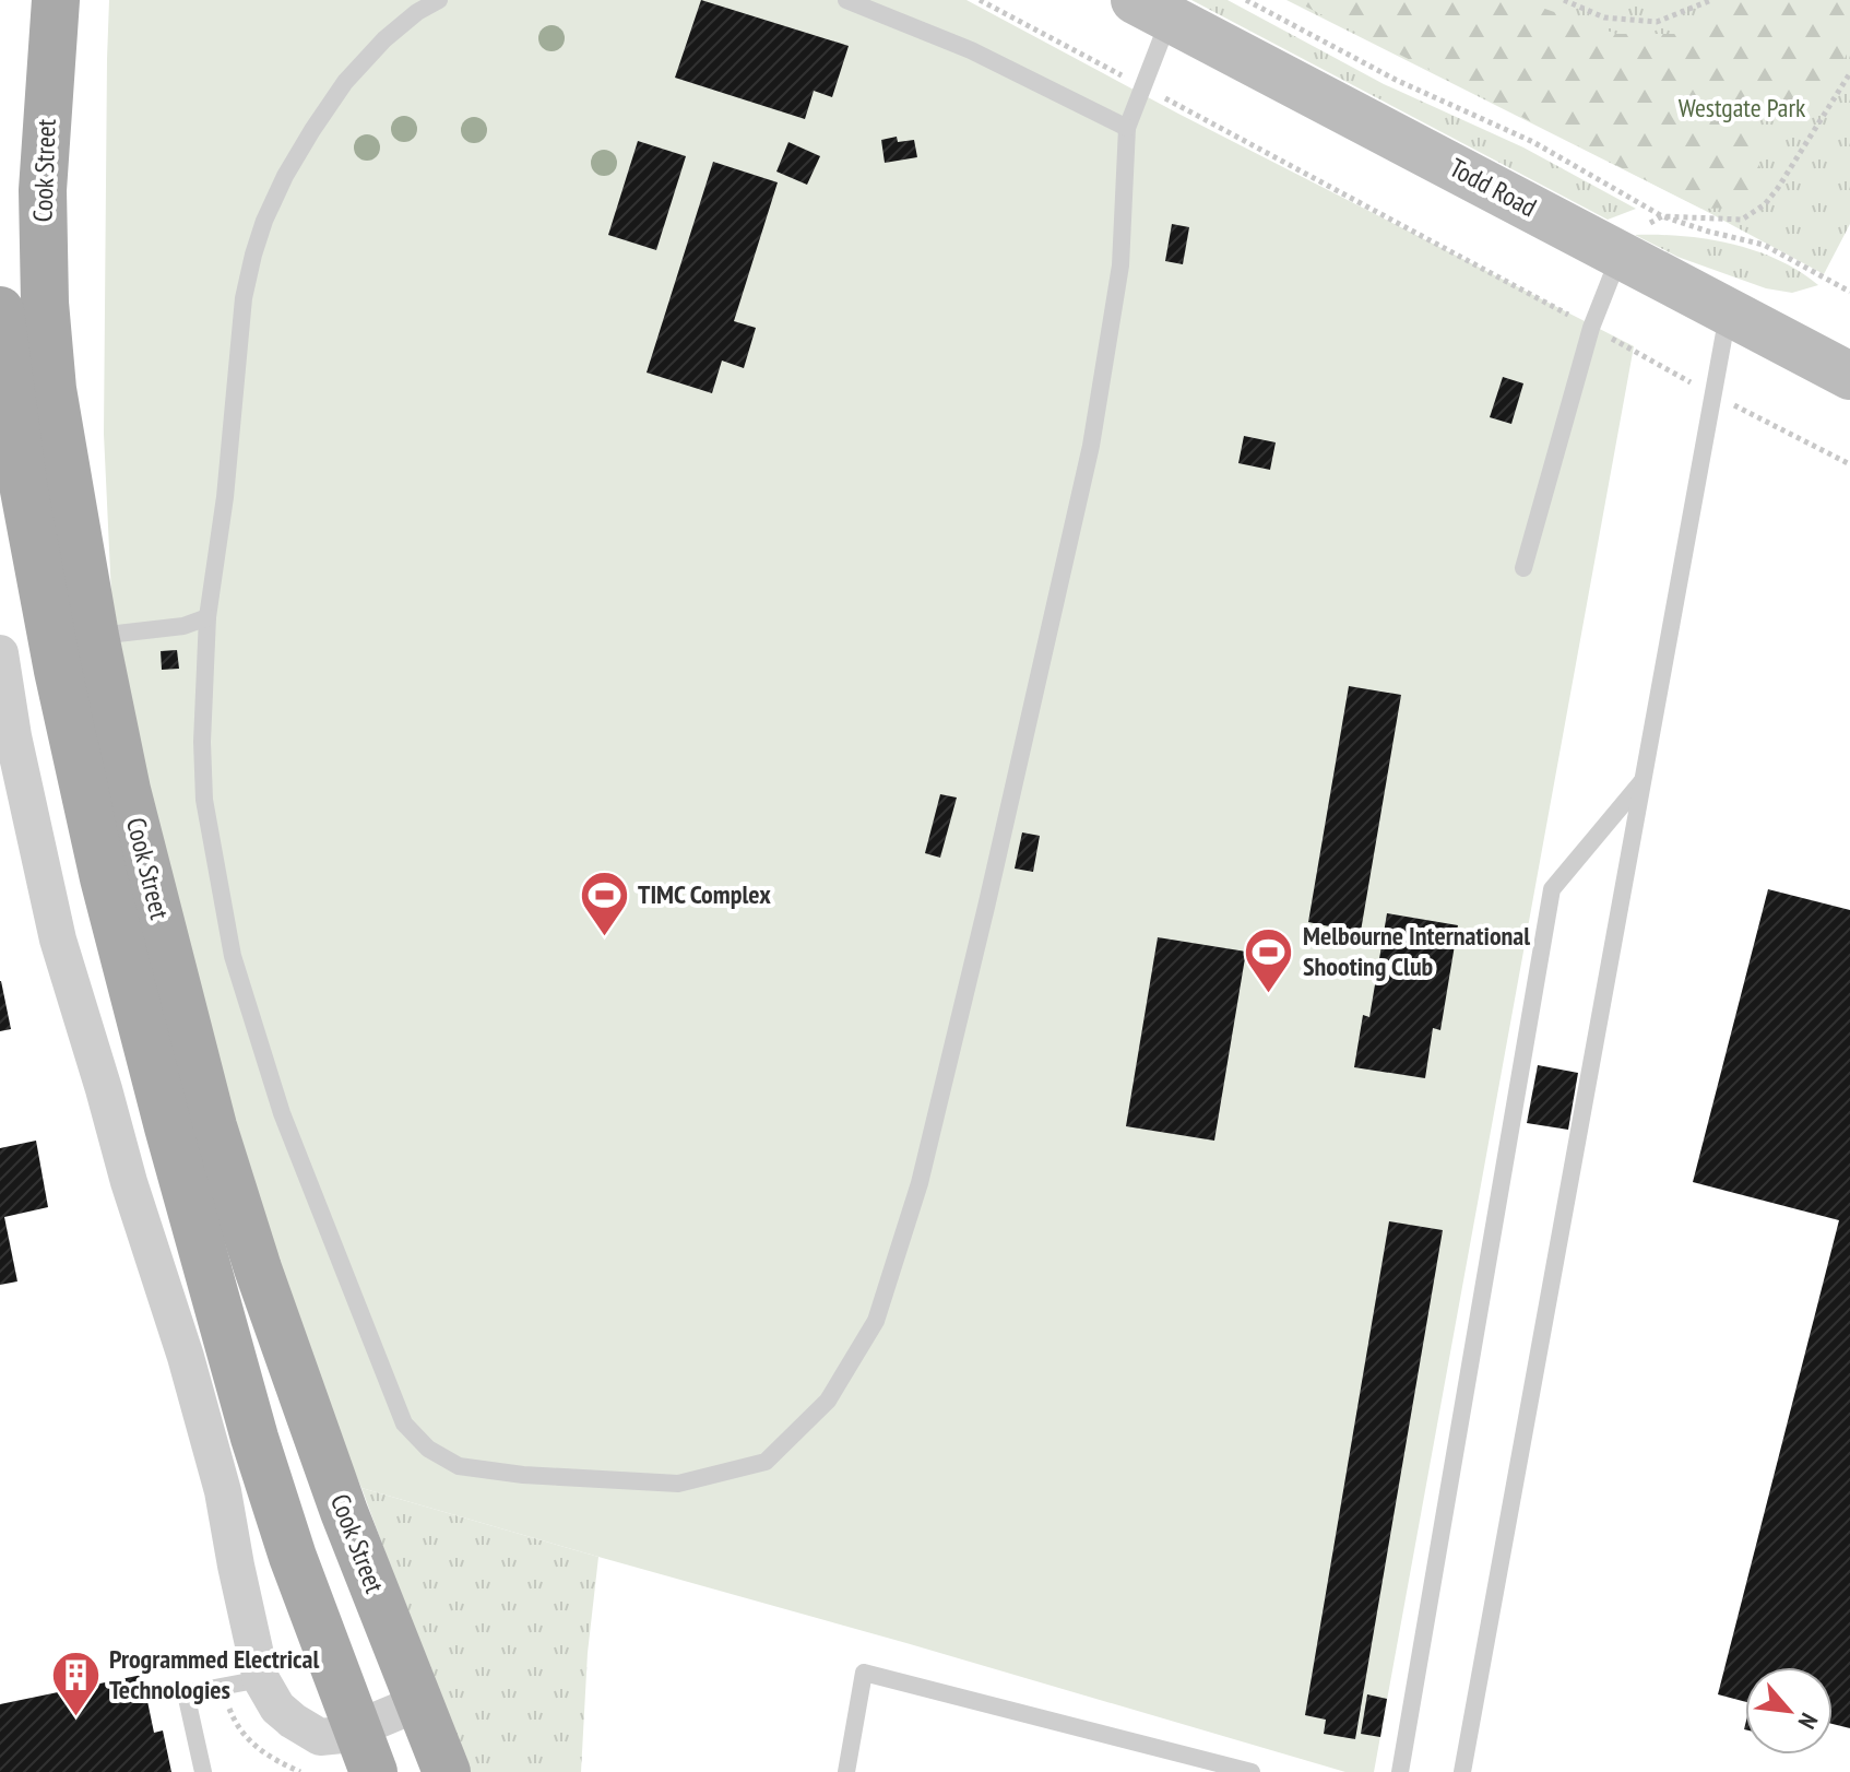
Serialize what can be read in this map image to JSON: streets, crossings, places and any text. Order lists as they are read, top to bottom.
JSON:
{
  "streets": {
    "main road": ["Cook Street", "Todd Road"]
  },
  "parks": ["Westgate Park"],
  "places": {
    "sports": ["TIMC Complex", "Melbourne International Shooting Club"],
    "building": ["Programmed Electrical Technologies"]
  },
  "north": "bottom right"
}
